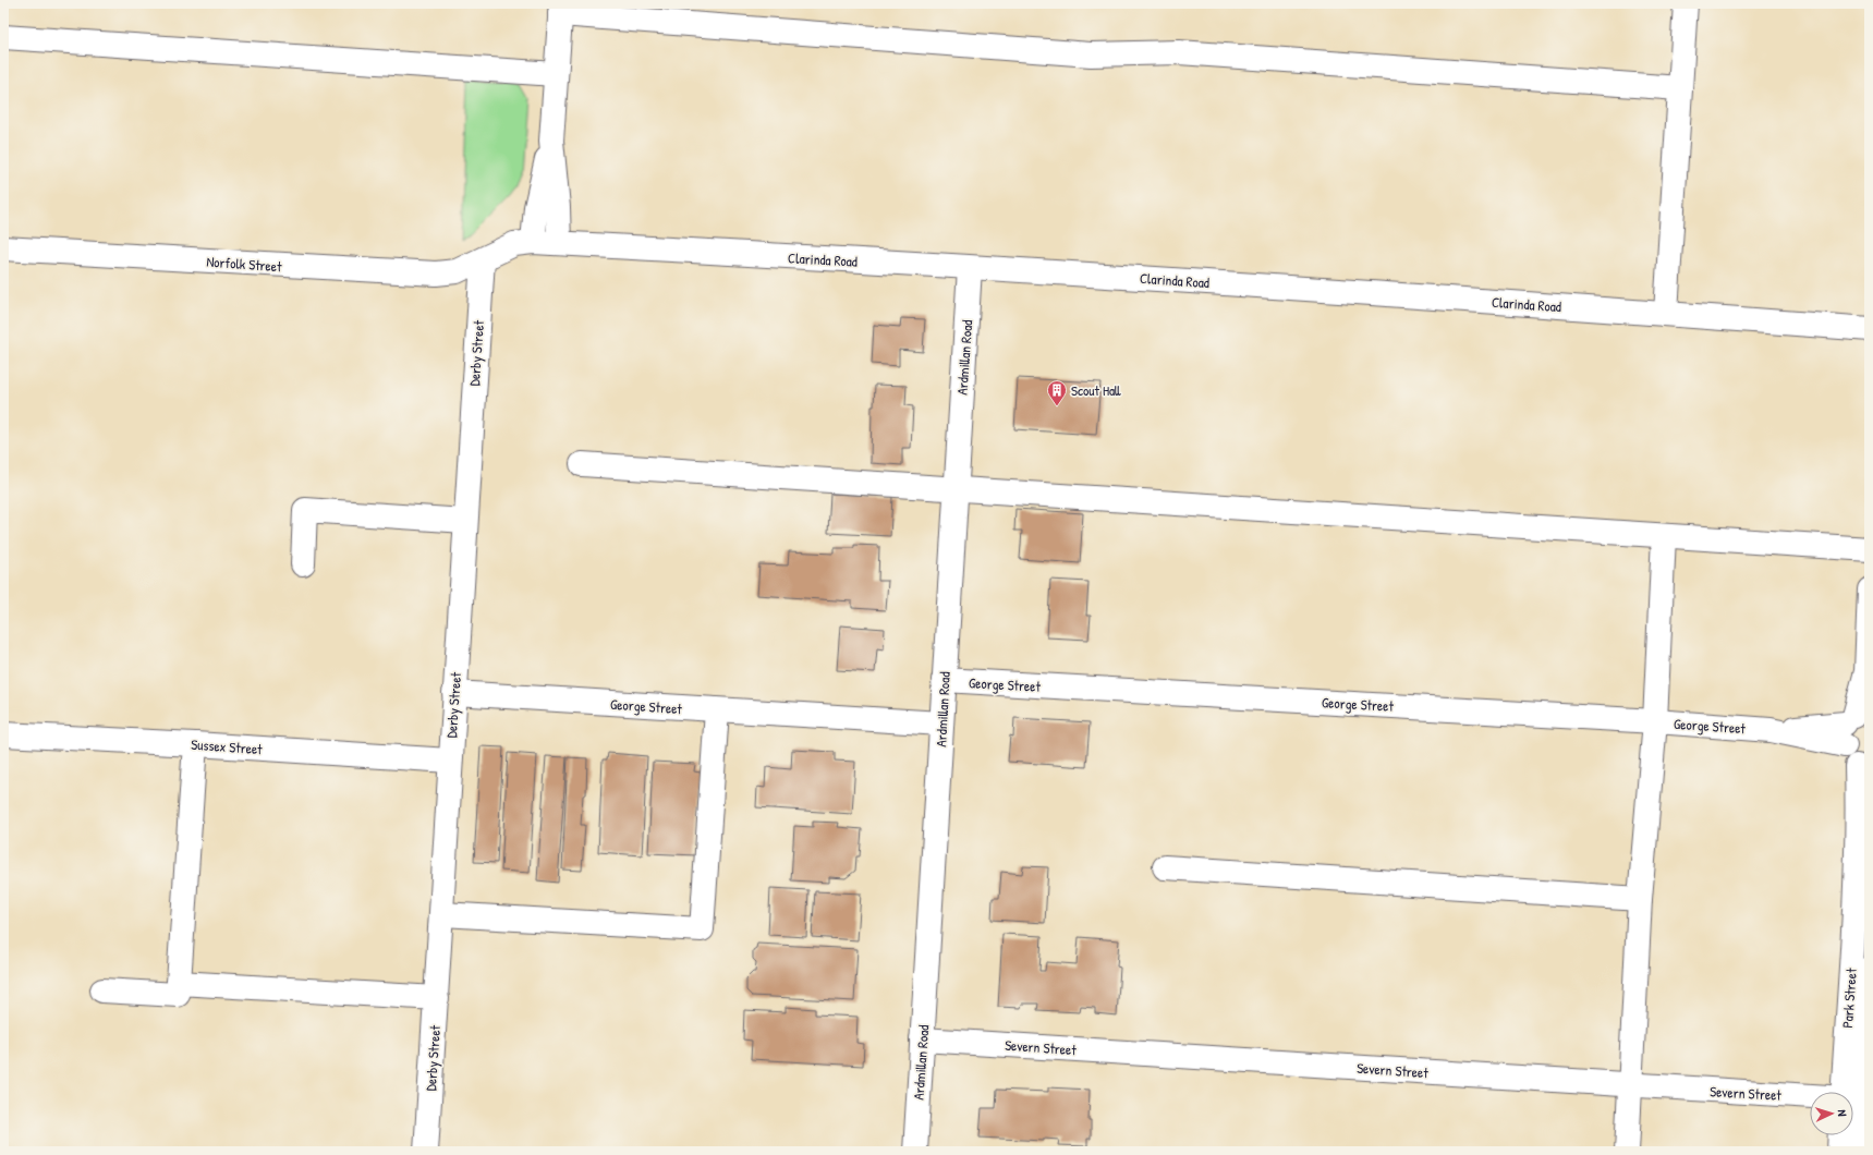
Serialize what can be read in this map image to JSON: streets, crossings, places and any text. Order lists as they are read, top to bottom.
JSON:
{
  "streets": {
    "street": [
      "Clarinda Road",
      "Norfolk Street",
      "Derby Street",
      "Ardmillan Road",
      "George Street",
      "Sussex Street",
      "Park Street",
      "Severn Street"
    ]
  },
  "crossings": [
    ["Clarinda Road", "Norfolk Street"],
    ["Clarinda Road", "Derby Street"],
    ["Clarinda Road", "Ardmillan Road"],
    ["Norfolk Street", "Derby Street"],
    ["Derby Street", "George Street"],
    ["Derby Street", "Sussex Street"],
    ["Ardmillan Road", "George Street"],
    ["Ardmillan Road", "Severn Street"]
  ],
  "places": {
    "building": ["Scout Hall"]
  },
  "north": "right"
}
